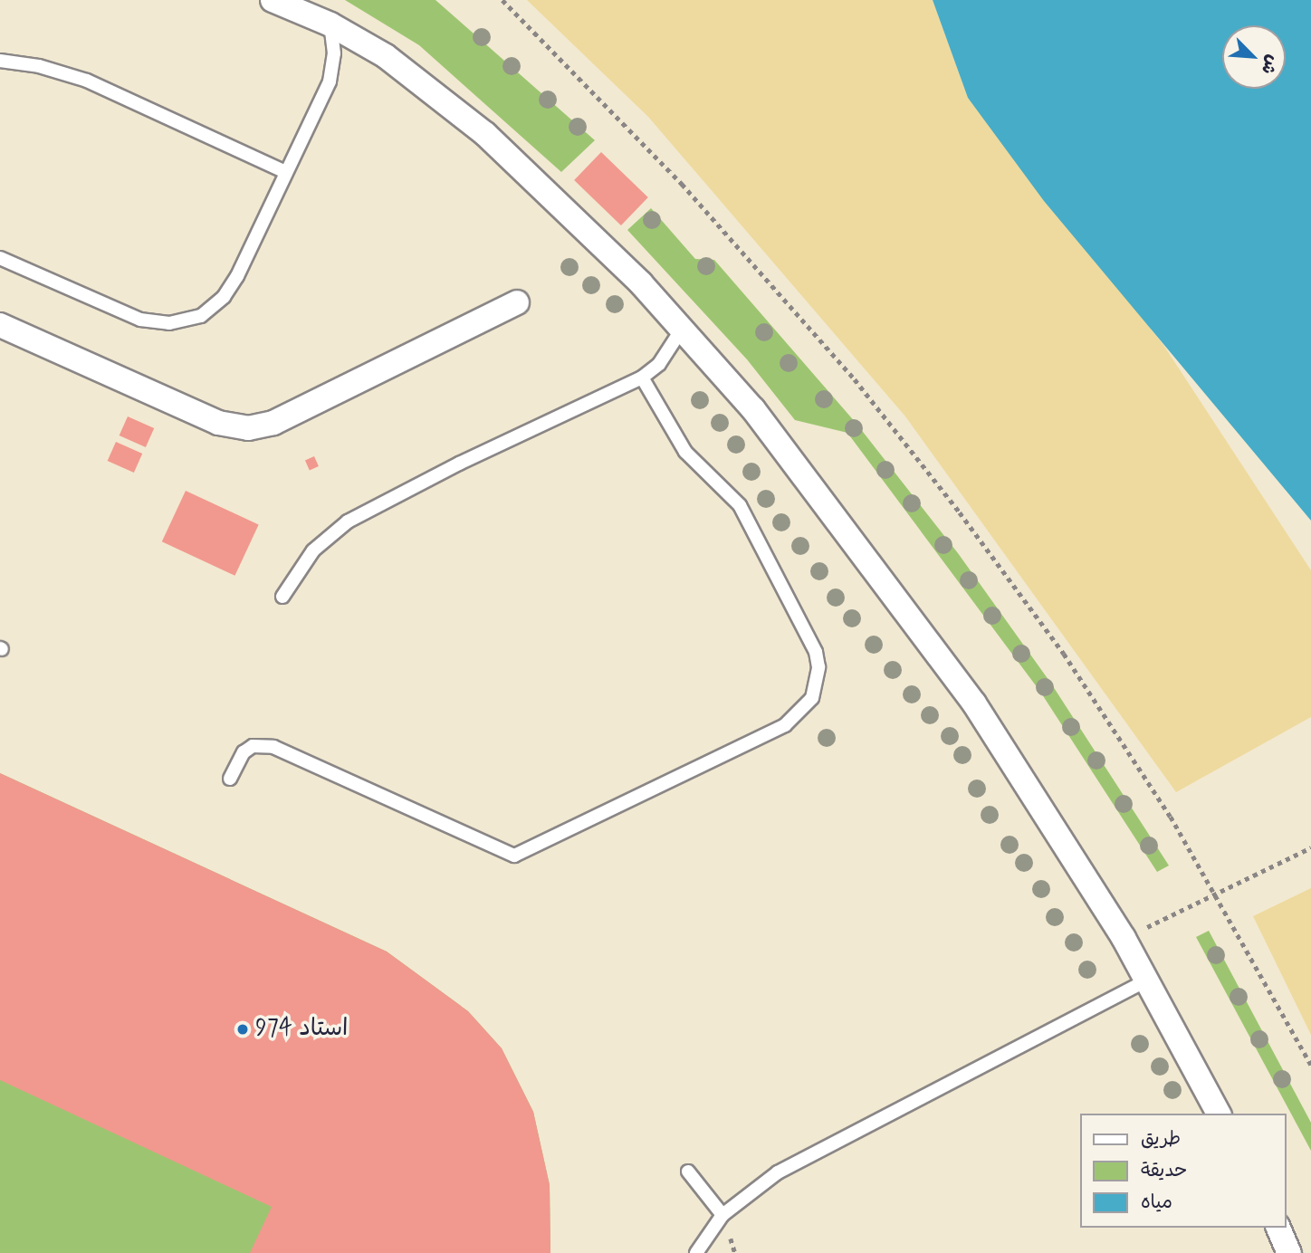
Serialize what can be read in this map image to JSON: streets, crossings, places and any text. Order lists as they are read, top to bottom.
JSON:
{
  "places": ["استاد 974"],
  "legend": ["طريق", "حديقة", "مياه"],
  "north": "bottom right"
}
